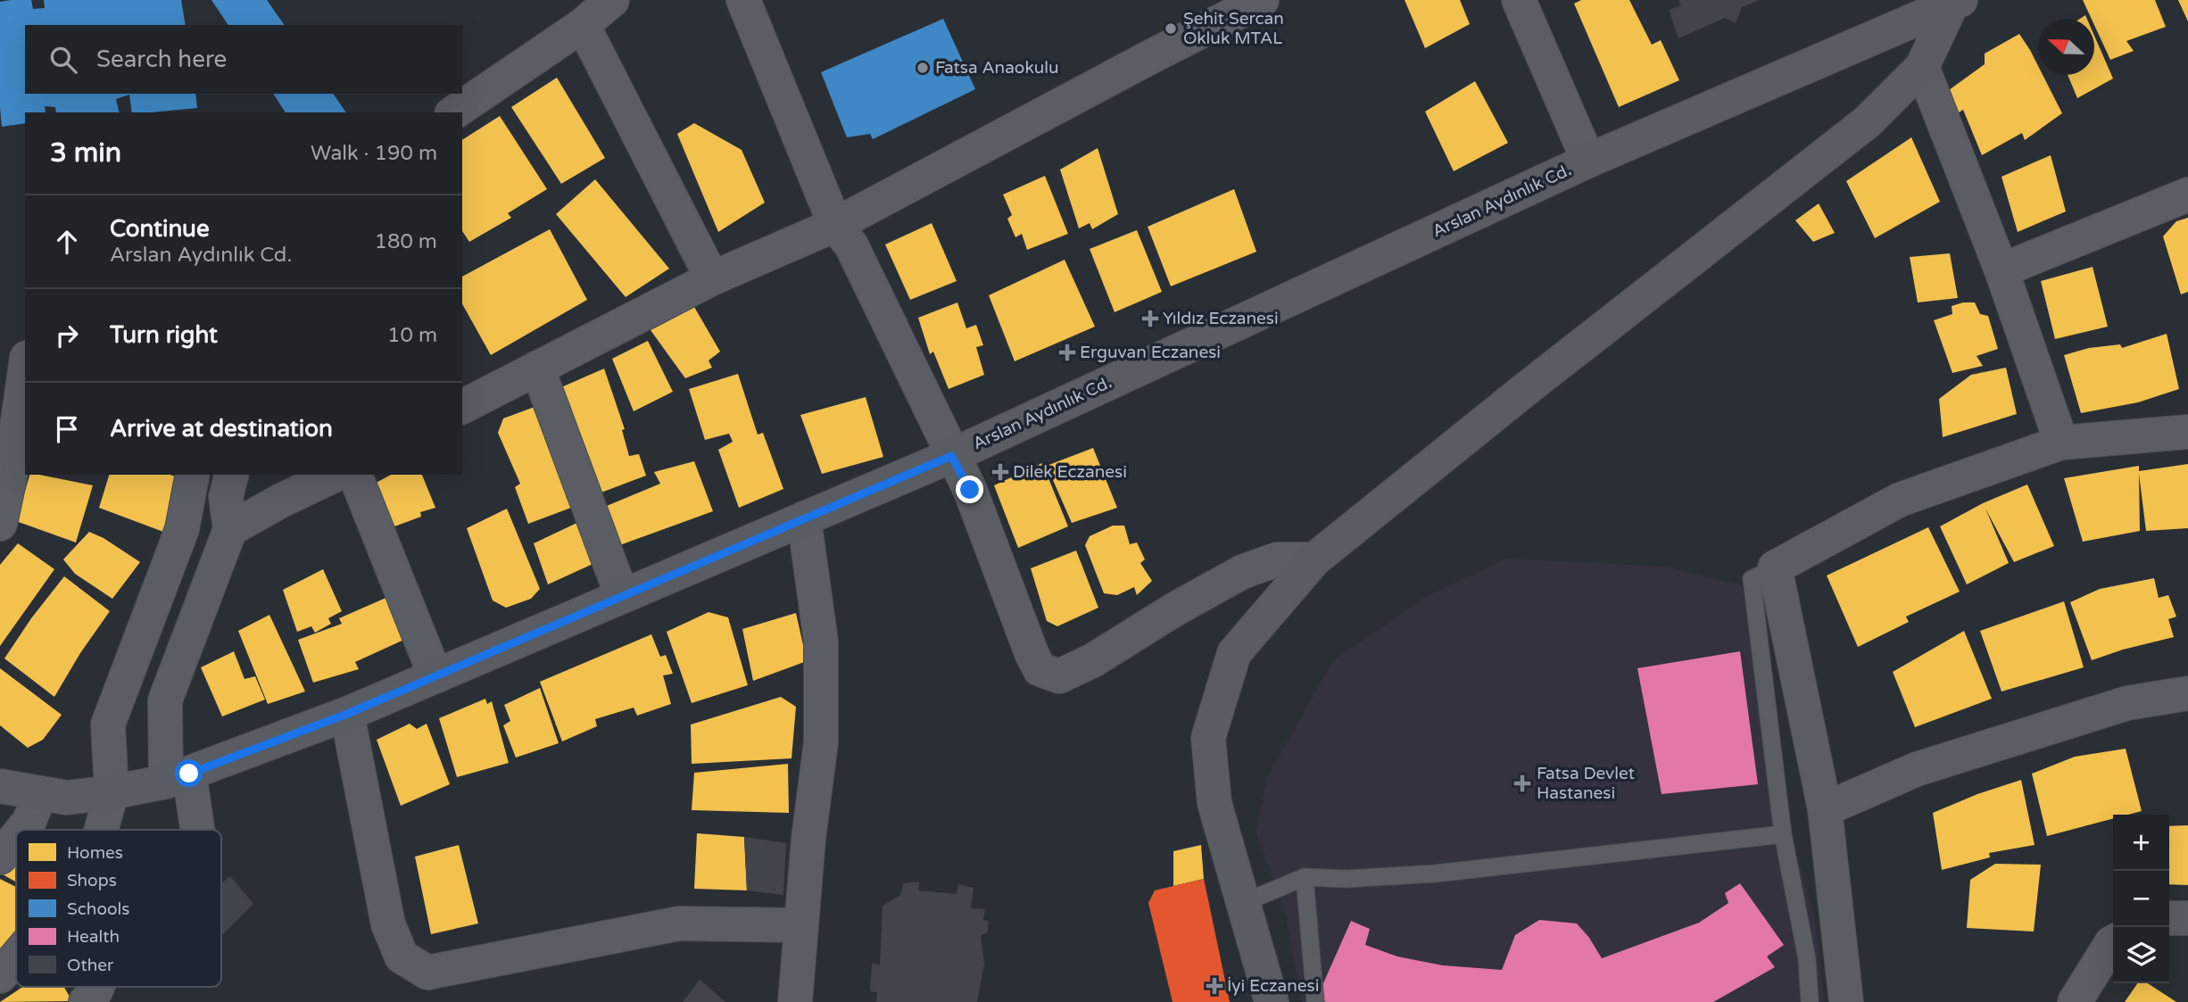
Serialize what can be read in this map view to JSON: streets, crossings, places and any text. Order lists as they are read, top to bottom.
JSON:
{
  "streets": {
    "street": ["Arslan Aydınlık Cd."]
  },
  "places": {
    "other": ["Şehit Sercan Okluk MTAL", "Fatsa Anaokulu"],
    "health": [
      "Yıldız Eczanesi",
      "Erguvan Eczanesi",
      "Dilek Eczanesi",
      "Fatsa Devlet Hastanesi",
      "İyi Eczanesi"
    ]
  },
  "legend": [
    "Homes",
    "Shops",
    "Schools",
    "Health",
    "Other"
  ],
  "north": "left",
  "page": {
    "search": "Search here",
    "heading": ["3 min", "Walk · 190 m"],
    "list": [
      ["Continue", "Arslan Aydınlık Cd.", "180 m"],
      ["Turn right", "10 m"],
      "Arrive at destination"
    ],
    "map_buttons": ["+", "−"]
  }
}
